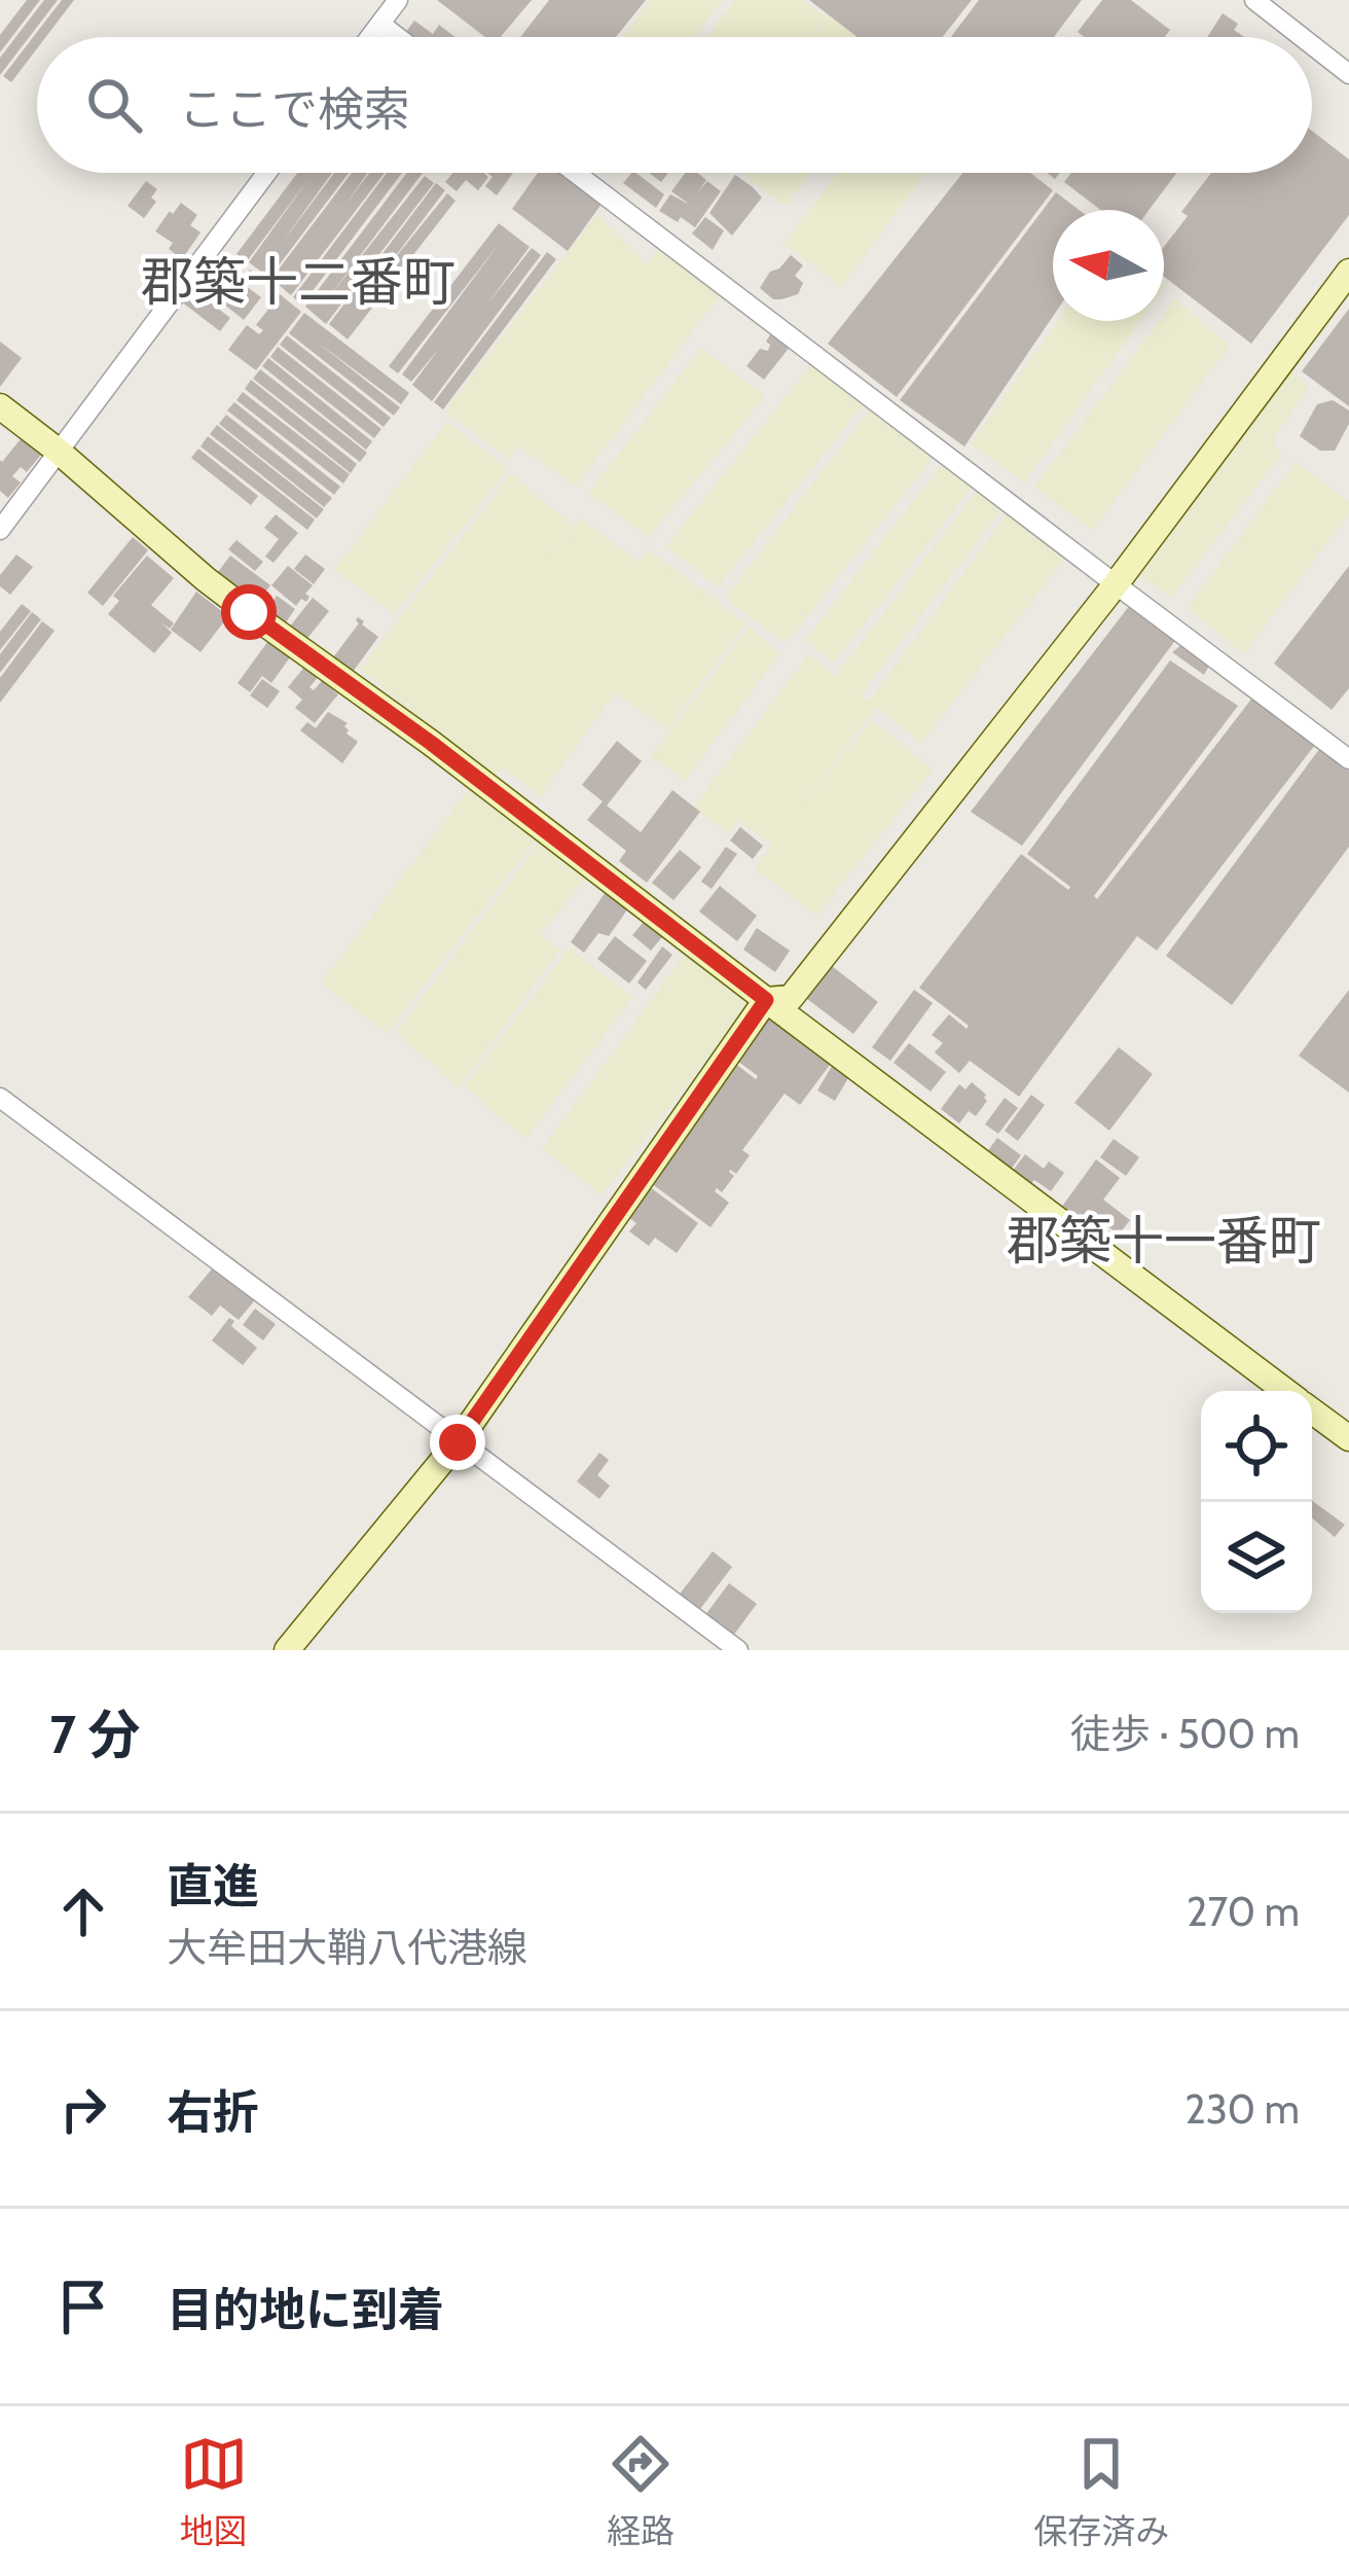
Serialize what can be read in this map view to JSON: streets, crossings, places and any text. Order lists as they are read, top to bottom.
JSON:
{
  "districts": ["郡築十二番町", "郡築十一番町"],
  "north": "left",
  "page": {
    "search": "ここで検索",
    "heading": ["7 分", "徒歩 · 500 m"],
    "list": [
      ["直進", "大牟田大鞘八代港線", "270 m"],
      ["右折", "230 m"],
      "目的地に到着"
    ],
    "nav": ["地図", "経路", "保存済み"]
  }
}
